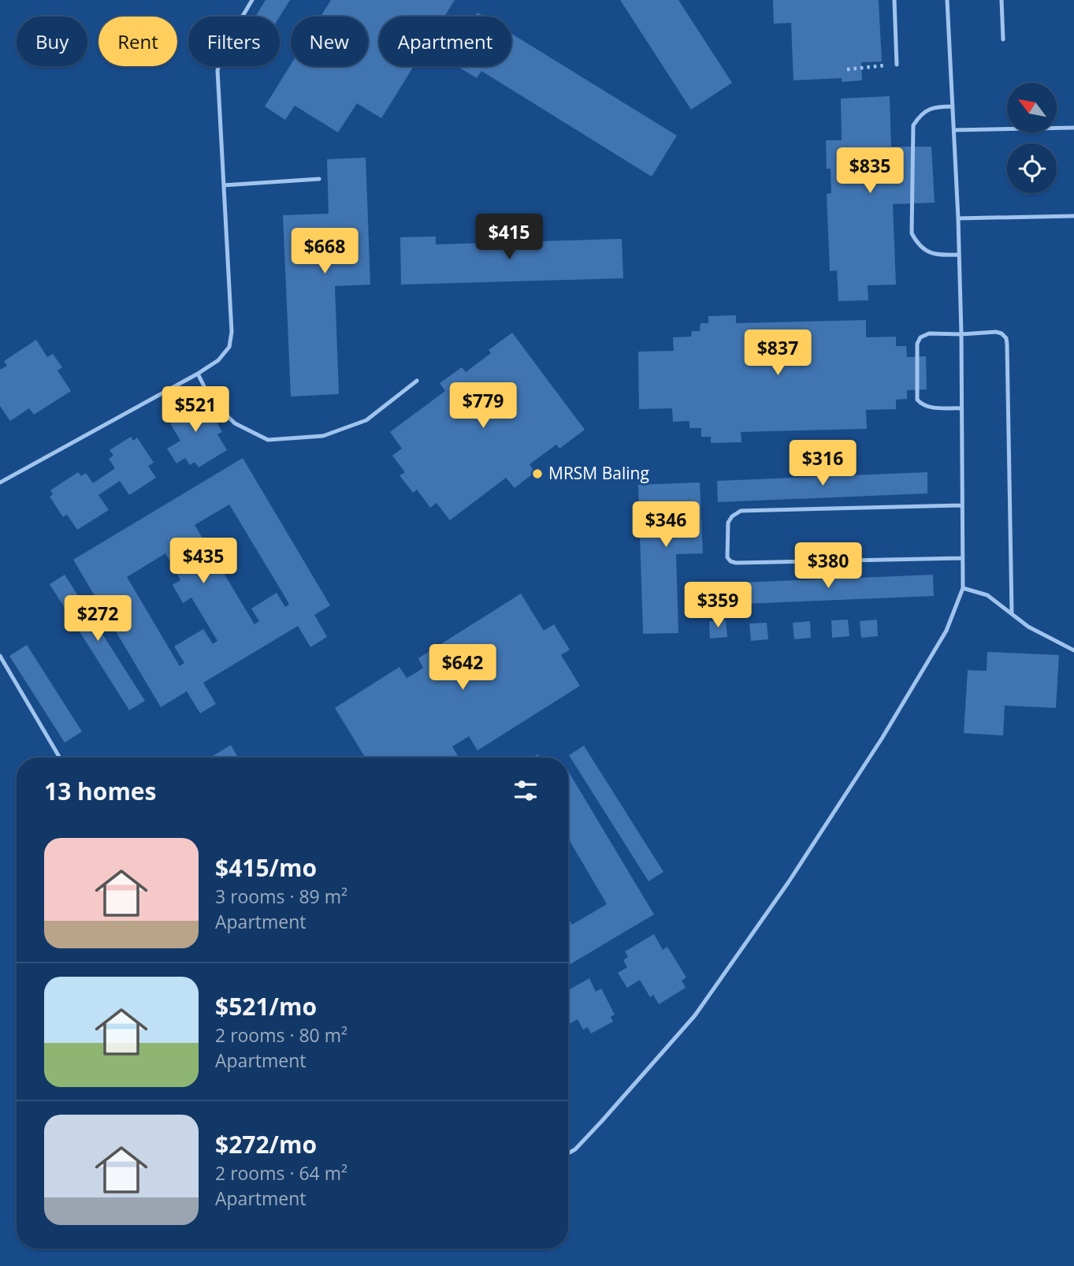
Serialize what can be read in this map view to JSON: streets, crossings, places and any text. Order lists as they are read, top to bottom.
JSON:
{
  "places": ["MRSM Baling"],
  "north": "top left",
  "page": {
    "chip": [
      "Buy",
      "Rent",
      "Filters",
      "New",
      "Apartment"
    ],
    "price": [
      "$835",
      "$415",
      "$668",
      "$837",
      "$779",
      "$521",
      "$316",
      "$346",
      "$435",
      "$380",
      "$359",
      "$272",
      "$642"
    ],
    "heading": "13 homes",
    "list": [
      {
        "name": "$415/mo",
        "note": "3 rooms · 89 m² · Apartment"
      },
      {
        "name": "$521/mo",
        "note": "2 rooms · 80 m² · Apartment"
      },
      {
        "name": "$272/mo",
        "note": "2 rooms · 64 m² · Apartment"
      }
    ]
  }
}
